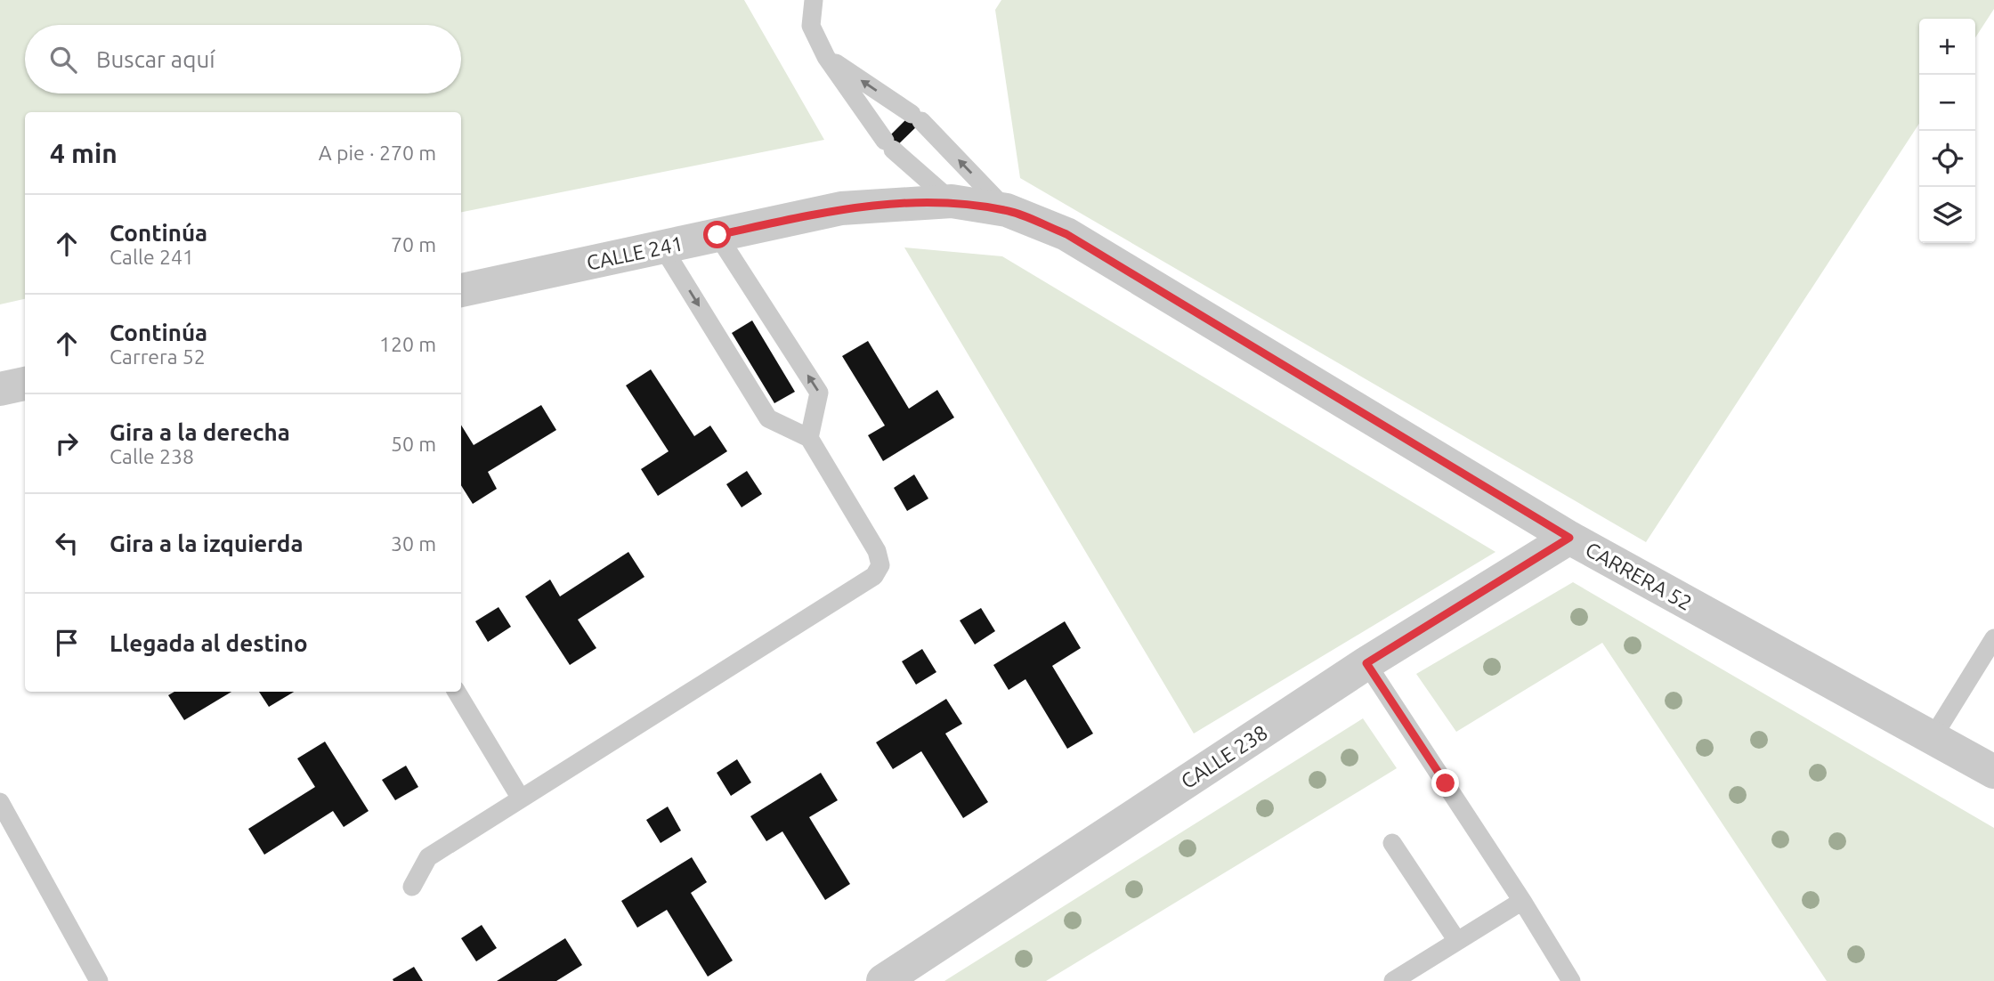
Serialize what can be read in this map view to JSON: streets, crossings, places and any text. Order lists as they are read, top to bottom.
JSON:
{
  "streets": {
    "street": ["CALLE 241", "CARRERA 52", "CALLE 238"]
  },
  "crossings": [
    ["CALLE 241", "CARRERA 52"],
    ["CARRERA 52", "CALLE 238"]
  ],
  "page": {
    "map_buttons": ["+", "−"],
    "search": "Buscar aquí",
    "heading": ["4 min", "A pie · 270 m"],
    "list": [
      ["Continúa", "Calle 241", "70 m"],
      ["Continúa", "Carrera 52", "120 m"],
      ["Gira a la derecha", "Calle 238", "50 m"],
      ["Gira a la izquierda", "30 m"],
      "Llegada al destino"
    ]
  }
}
